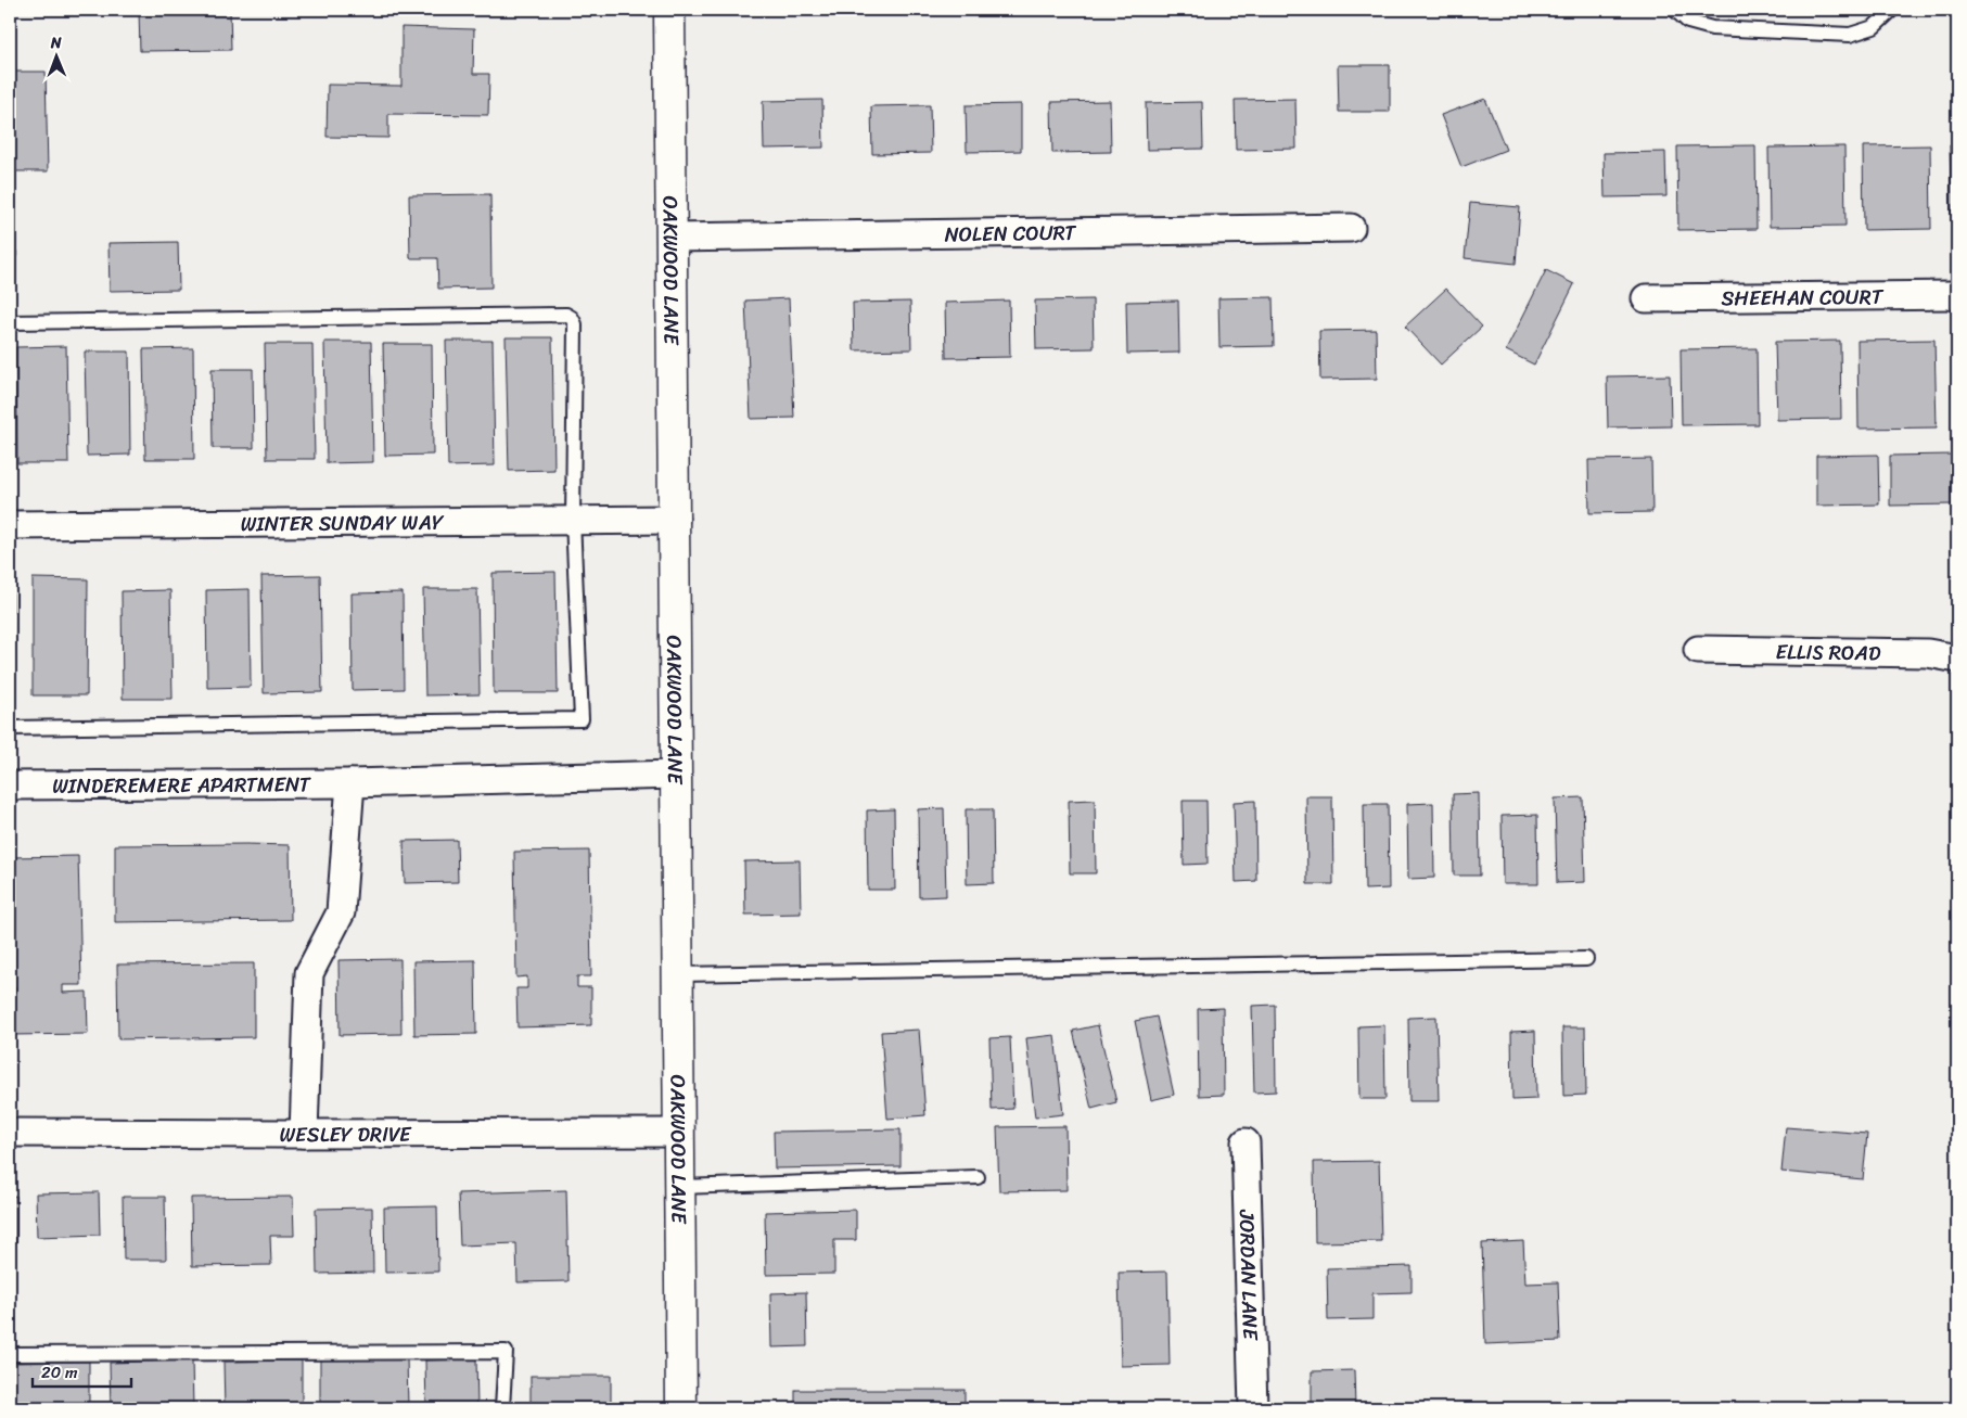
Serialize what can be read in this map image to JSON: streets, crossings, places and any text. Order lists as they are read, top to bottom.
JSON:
{
  "streets": {
    "street": [
      "NOLEN COURT",
      "OAKWOOD LANE",
      "SHEEHAN COURT",
      "WINTER SUNDAY WAY",
      "ELLIS ROAD",
      "WINDEREMERE APARTMENT",
      "WESLEY DRIVE",
      "JORDAN LANE"
    ]
  },
  "crossings": [
    ["NOLEN COURT", "OAKWOOD LANE"],
    ["OAKWOOD LANE", "WINTER SUNDAY WAY"],
    ["OAKWOOD LANE", "WINDEREMERE APARTMENT"],
    ["OAKWOOD LANE", "WESLEY DRIVE"]
  ],
  "scale_bar": "20 m",
  "north": "top"
}
